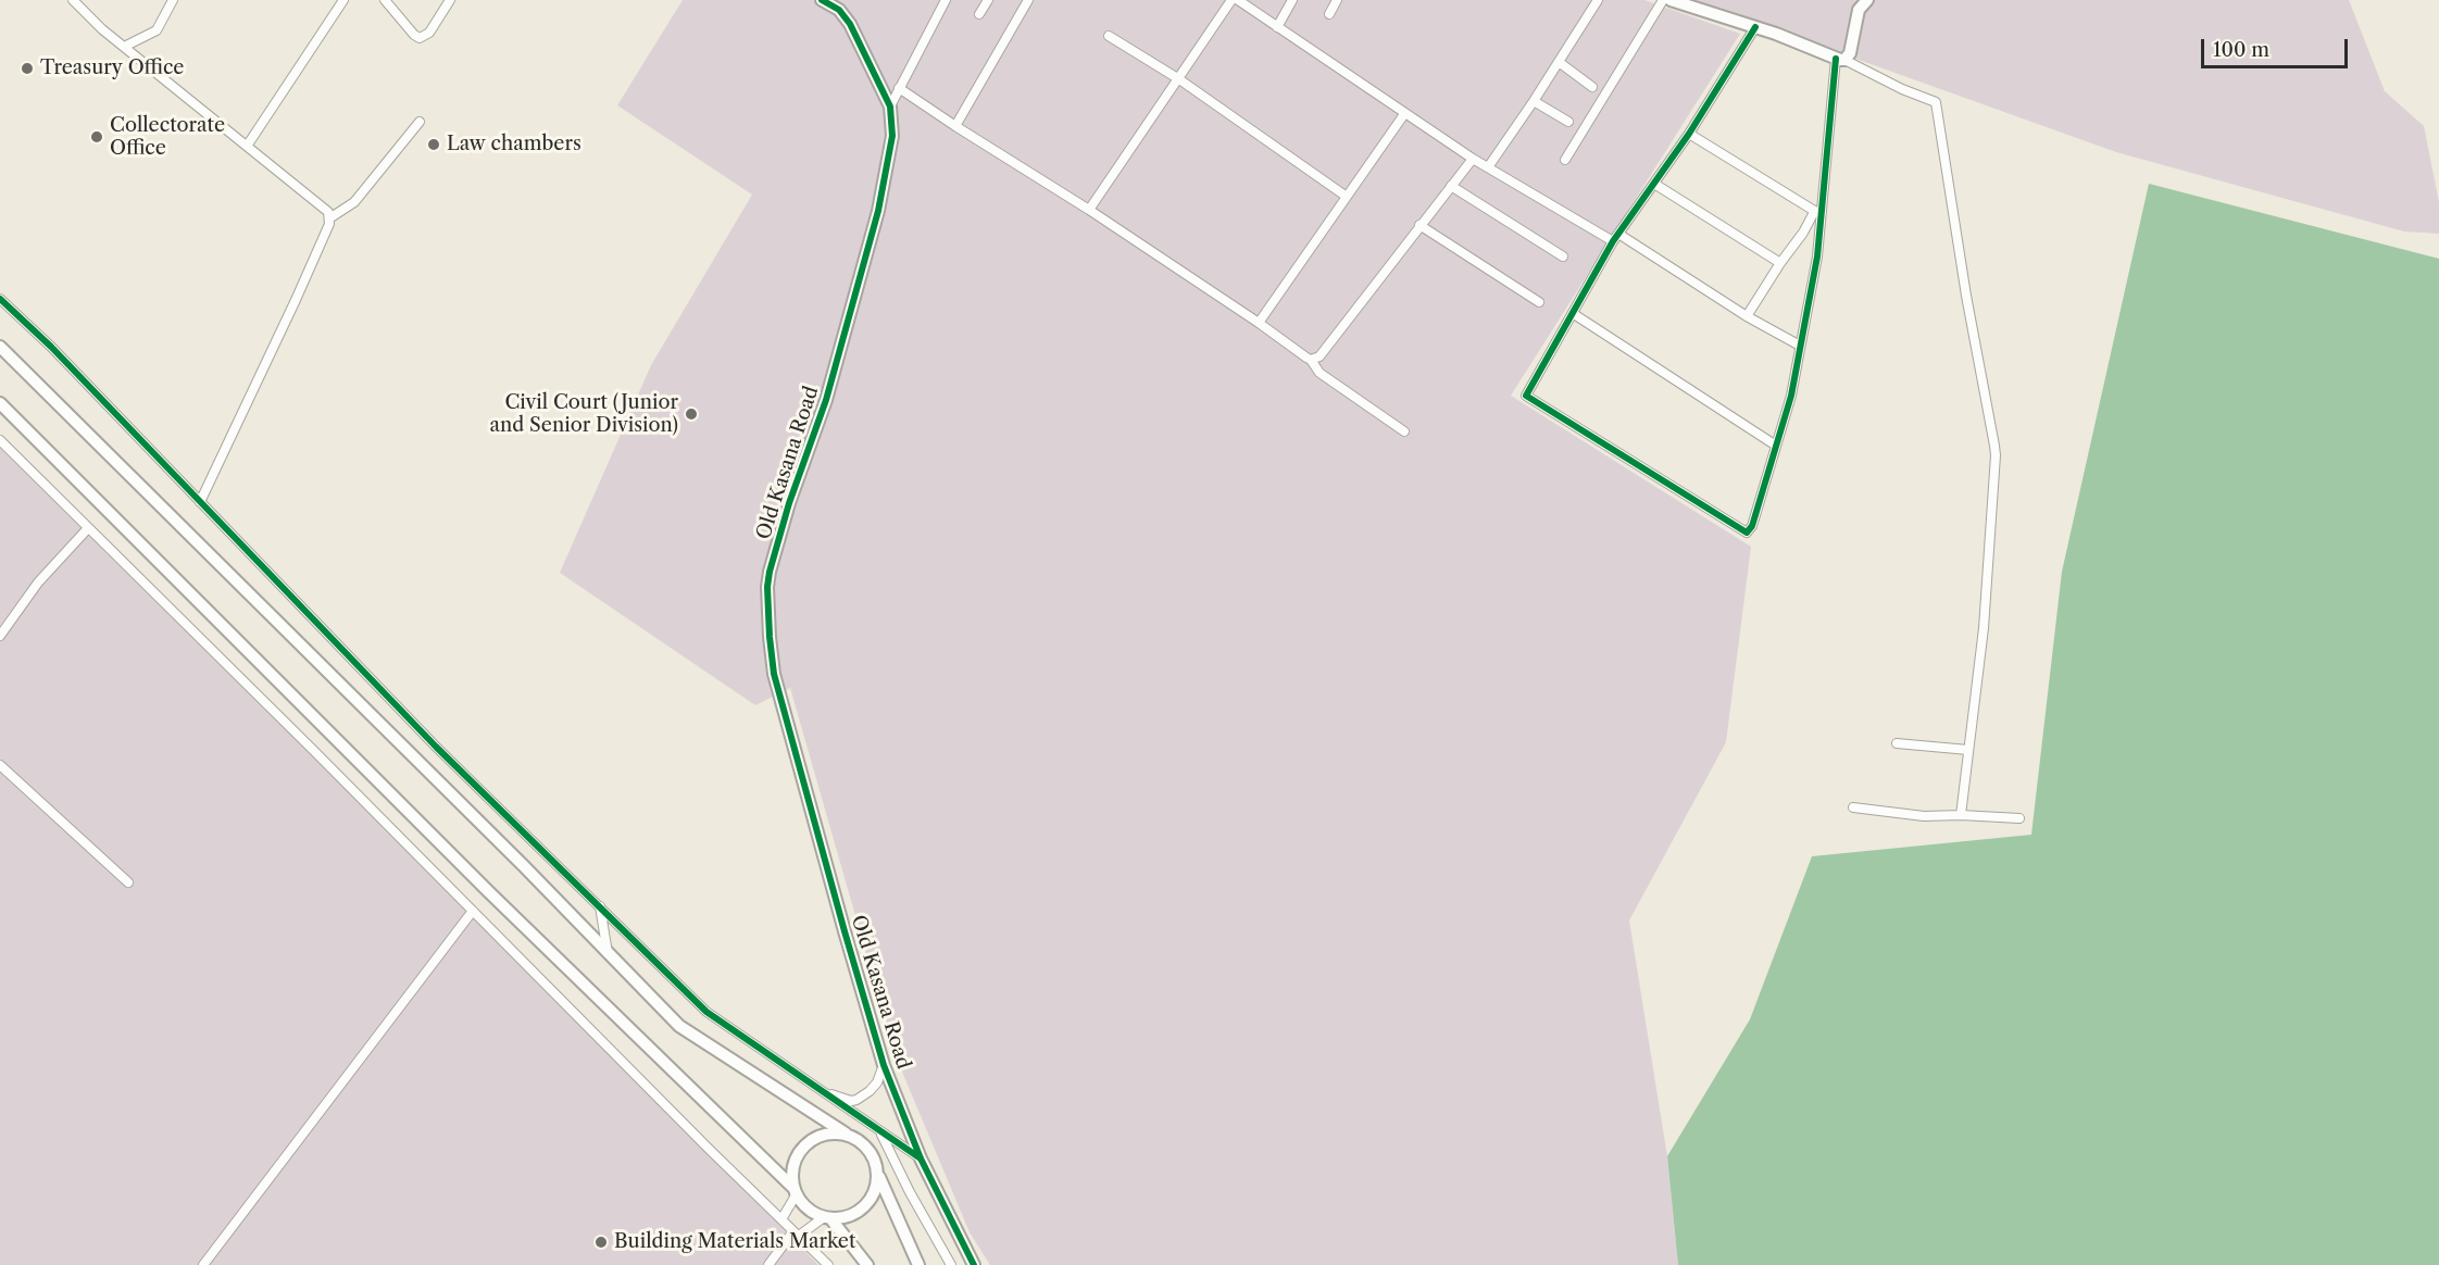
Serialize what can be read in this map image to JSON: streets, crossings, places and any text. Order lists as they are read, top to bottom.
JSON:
{
  "streets": {
    "main road": ["Old Kasana Road"]
  },
  "places": [
    "Treasury Office",
    "Collectorate Office",
    "Law chambers",
    "Civil Court (Junior and Senior Division)",
    "Building Materials Market"
  ],
  "scale_bar": "100 m"
}
